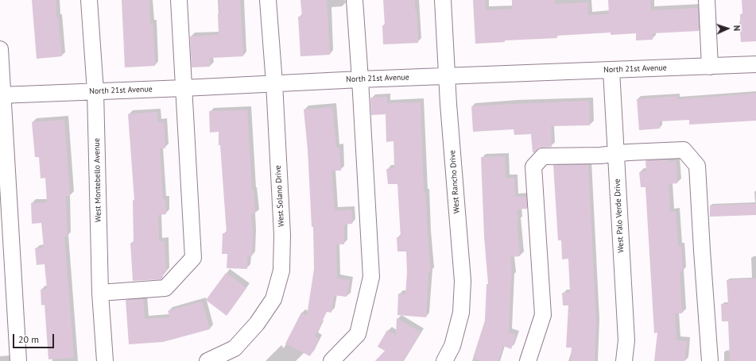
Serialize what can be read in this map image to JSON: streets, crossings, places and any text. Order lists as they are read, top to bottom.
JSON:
{
  "streets": {
    "street": [
      "North 21st Avenue",
      "West Montebello Avenue",
      "West Rancho Drive",
      "West Solano Drive",
      "West Palo Verde Drive"
    ]
  },
  "crossings": [
    ["North 21st Avenue", "West Montebello Avenue"],
    ["North 21st Avenue", "West Rancho Drive"],
    ["North 21st Avenue", "West Solano Drive"],
    ["North 21st Avenue", "West Palo Verde Drive"]
  ],
  "scale_bar": "20 m",
  "north": "right"
}
